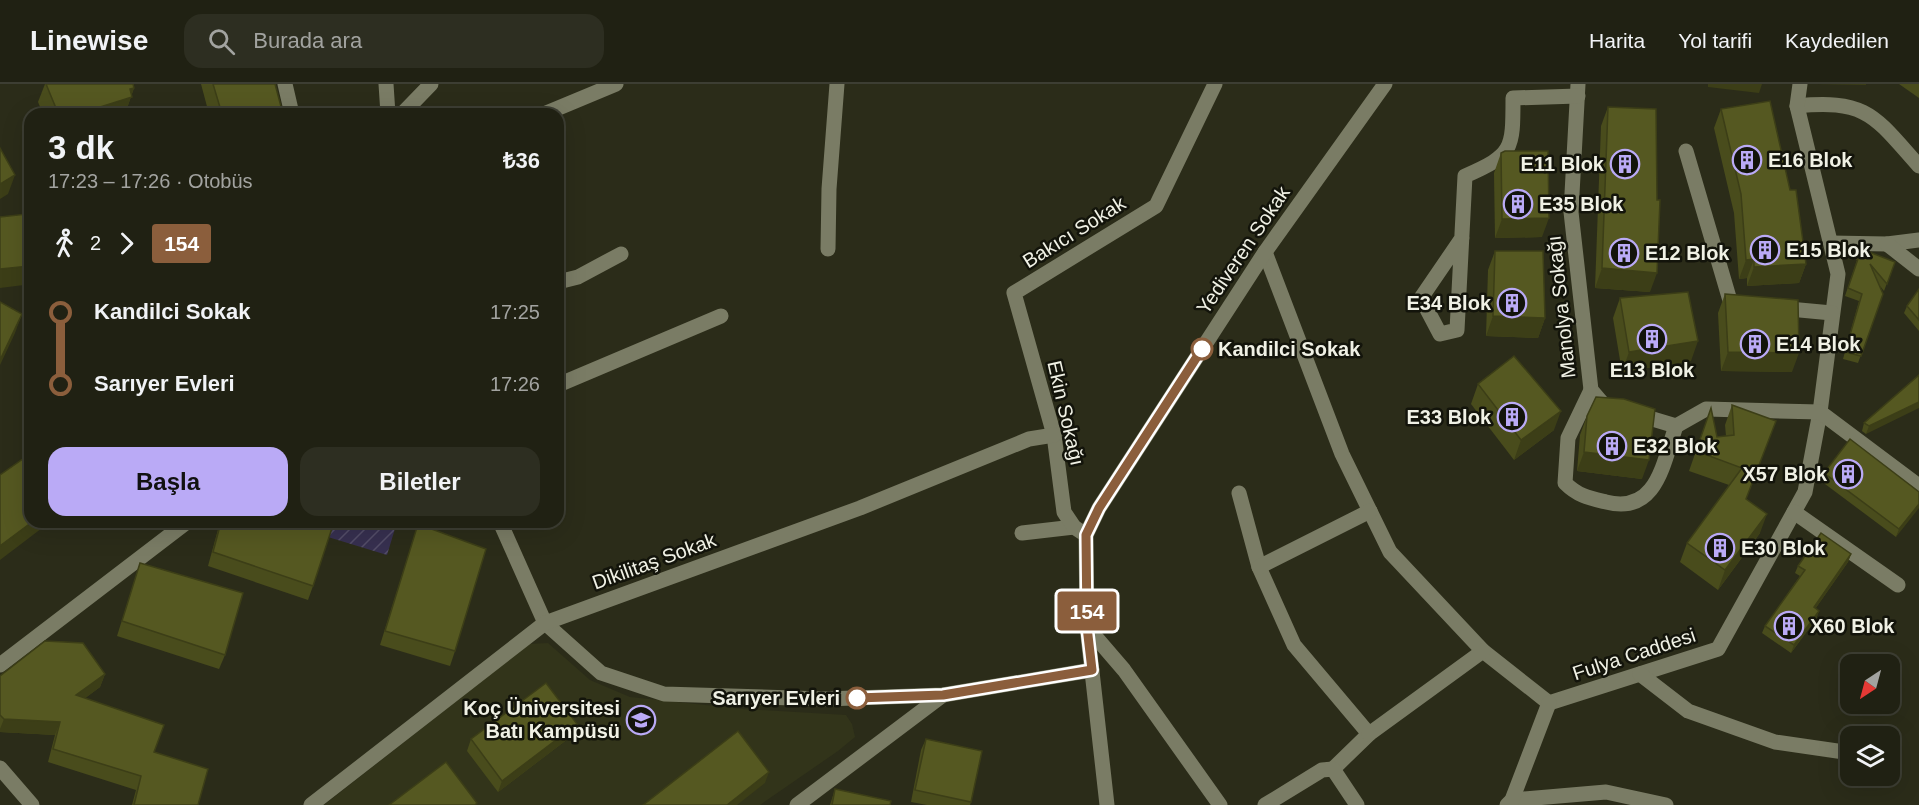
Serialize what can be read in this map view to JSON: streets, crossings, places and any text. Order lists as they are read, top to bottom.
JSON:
{
  "streets": {
    "street": [
      "Bakıcı Sokak",
      "Yediveren Sokak",
      "Manolya Sokağı",
      "Ekin Sokağı",
      "Dikilitaş Sokak",
      "Fulya Caddesi"
    ]
  },
  "crossings": [
    ["Bakıcı Sokak", "Ekin Sokağı"],
    ["Yediveren Sokak", "Ekin Sokağı"],
    ["Ekin Sokağı", "Dikilitaş Sokak"]
  ],
  "places": {
    "building": [
      "E16 Blok",
      "E11 Blok",
      "E35 Blok",
      "E15 Blok",
      "E12 Blok",
      "E34 Blok",
      "E13 Blok",
      "E14 Blok",
      "E33 Blok",
      "E32 Blok",
      "X57 Blok",
      "E30 Blok",
      "X60 Blok"
    ],
    "other": ["Kandilci Sokak", "Sarıyer Evleri"],
    "school or university": ["Koç Üniversitesi Batı Kampüsü"]
  },
  "lines": ["bus line 154"],
  "north": "bottom left",
  "page": {
    "header": "Linewise",
    "search": "Burada ara",
    "nav": ["Harita", "Yol tarifi", "Kaydedilen"],
    "on_map": "154",
    "heading": ["3 dk", "17:23 – 17:26 · Otobüs", "₺36"],
    "legs": ["2", "154"],
    "list": [
      {
        "name": "Kandilci Sokak",
        "value": "17:25"
      },
      {
        "name": "Sarıyer Evleri",
        "value": "17:26"
      }
    ],
    "buttons": ["Başla", "Biletler"]
  }
}
